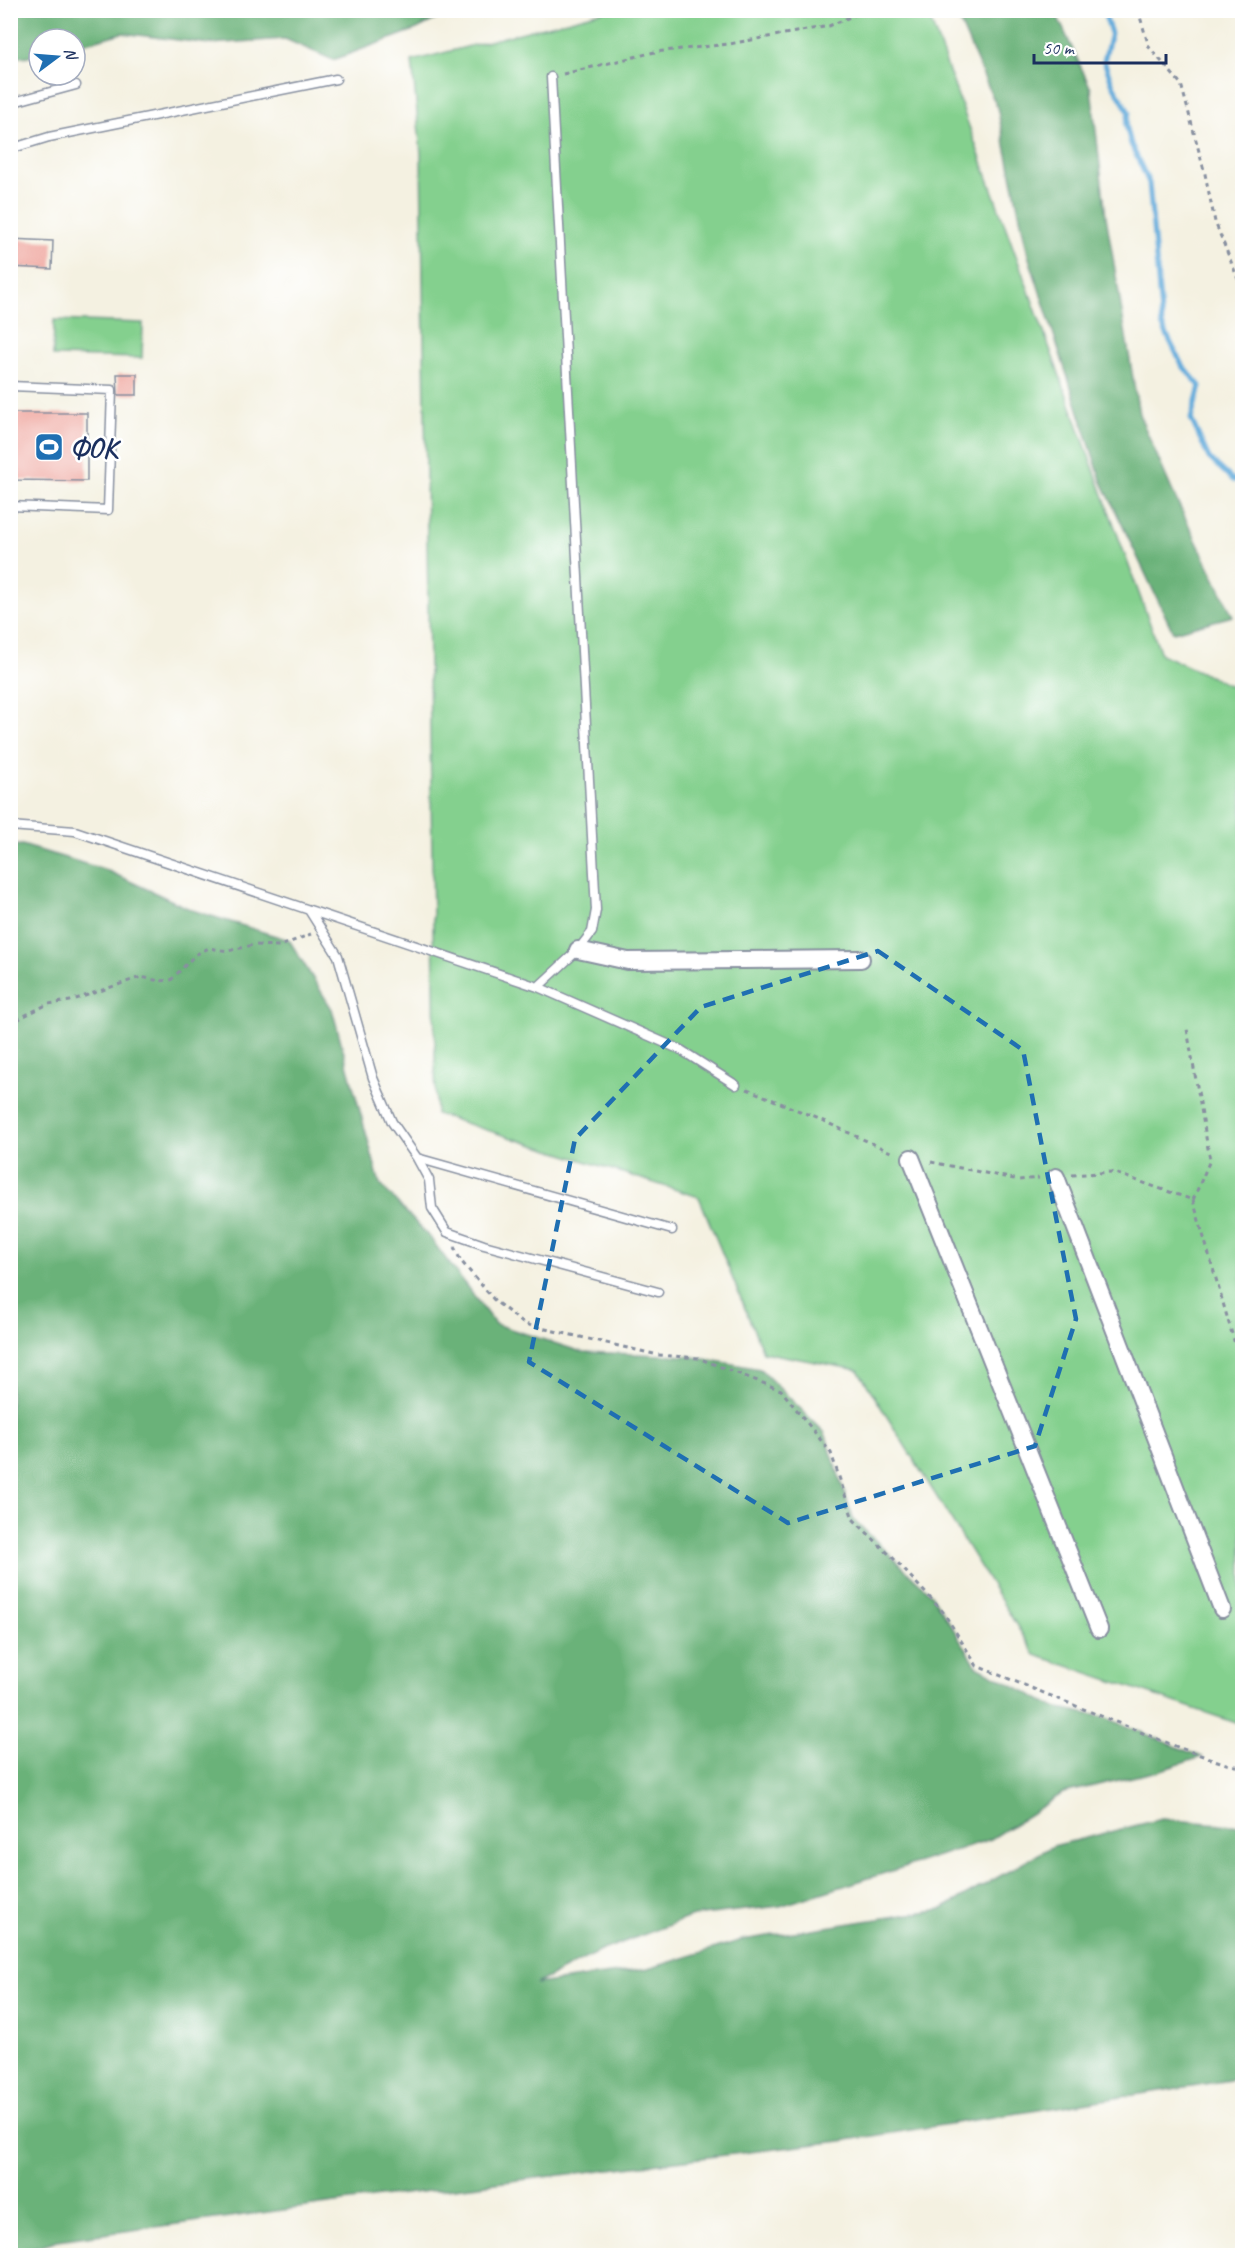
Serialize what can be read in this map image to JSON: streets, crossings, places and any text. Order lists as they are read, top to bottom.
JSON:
{
  "places": {
    "sports": ["ФОК"]
  },
  "scale_bar": "50 m",
  "north": "right"
}
